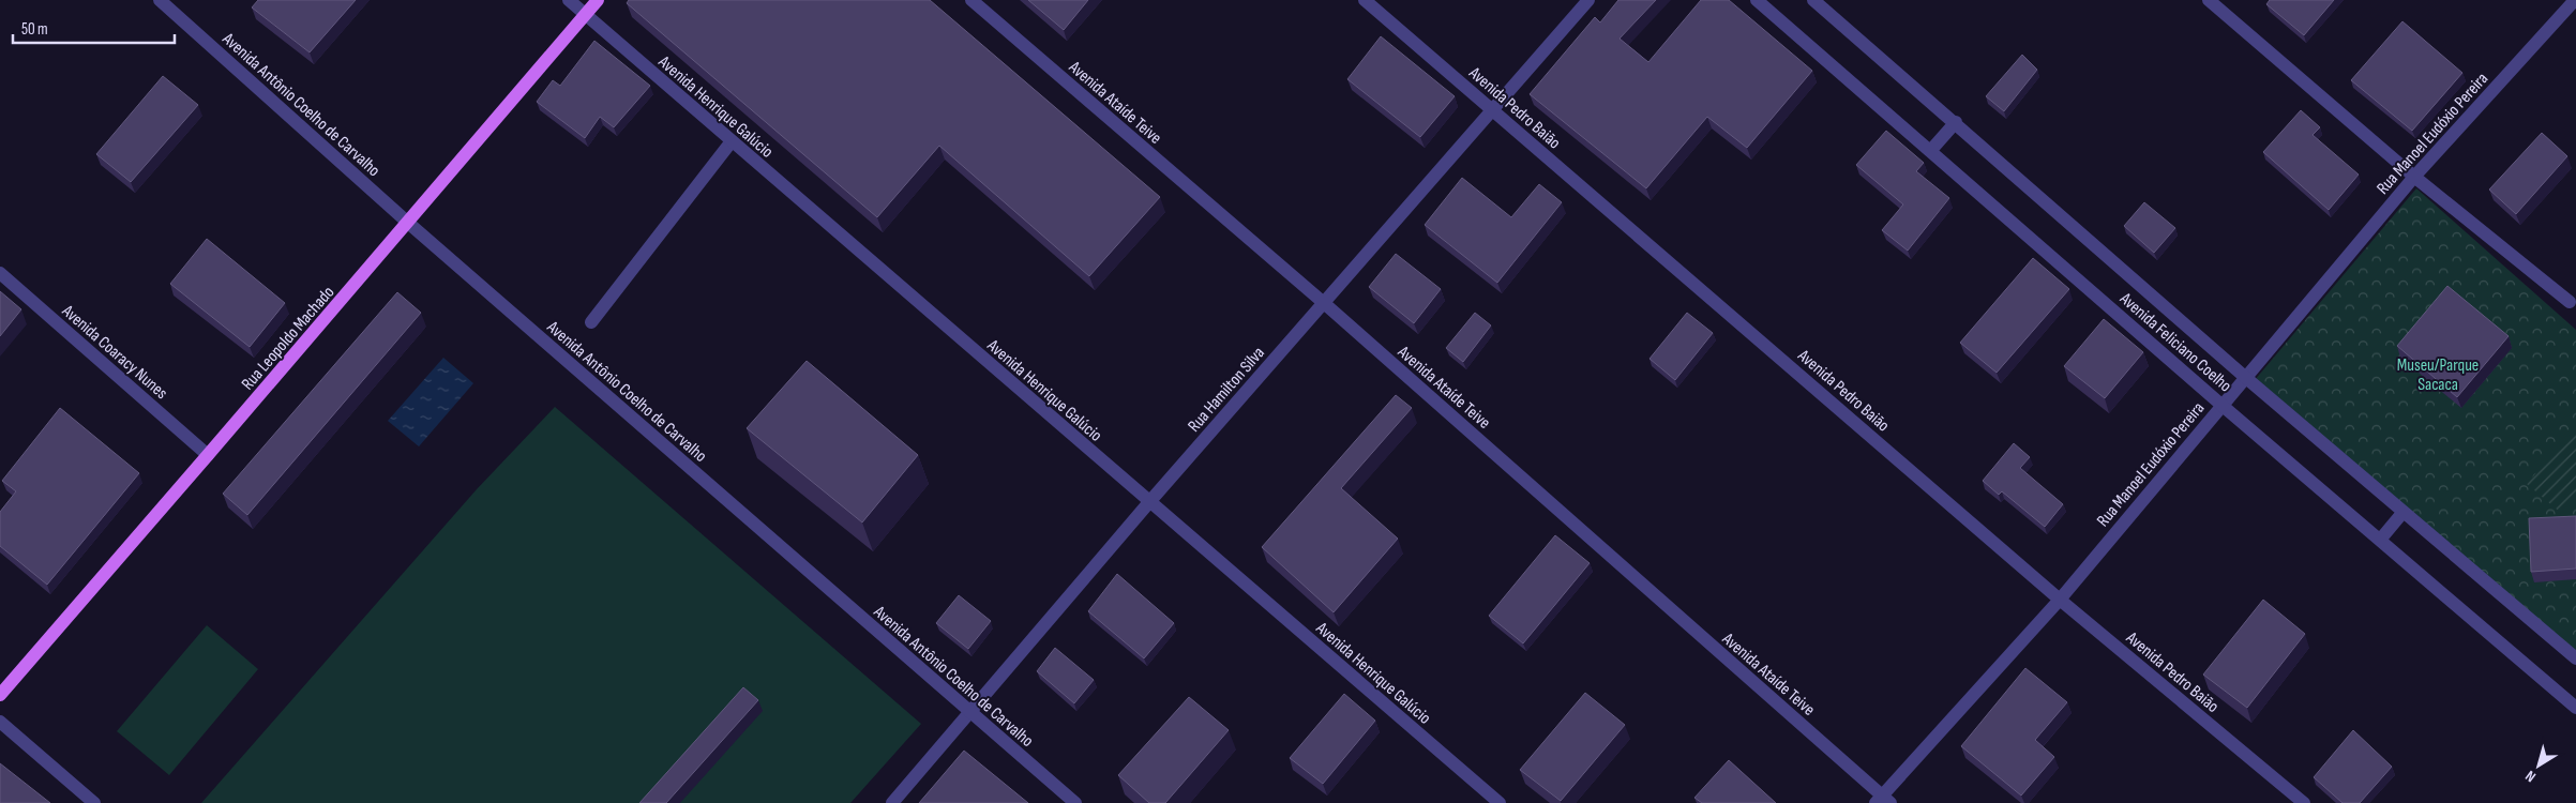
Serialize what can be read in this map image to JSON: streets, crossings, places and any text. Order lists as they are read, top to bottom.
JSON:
{
  "streets": {
    "main road": ["Rua Leopoldo Machado"],
    "street": [
      "Avenida Ataíde Teive",
      "Avenida Antônio Coelho de Carvalho",
      "Avenida Henrique Galúcio",
      "Avenida Pedro Baião",
      "Rua Manoel Eudóxio Pereira",
      "Avenida Feliciano Coelho",
      "Avenida Coaracy Nunes",
      "Rua Hamilton Silva"
    ]
  },
  "crossings": [
    ["Avenida Ataíde Teive", "Rua Manoel Eudóxio Pereira"],
    ["Avenida Ataíde Teive", "Rua Hamilton Silva"],
    ["Avenida Antônio Coelho de Carvalho", "Rua Leopoldo Machado"],
    ["Avenida Antônio Coelho de Carvalho", "Rua Hamilton Silva"],
    ["Avenida Henrique Galúcio", "Rua Leopoldo Machado"],
    ["Avenida Henrique Galúcio", "Rua Hamilton Silva"],
    ["Avenida Pedro Baião", "Rua Manoel Eudóxio Pereira"],
    ["Avenida Pedro Baião", "Rua Hamilton Silva"],
    ["Rua Manoel Eudóxio Pereira", "Avenida Feliciano Coelho"],
    ["Rua Leopoldo Machado", "Avenida Coaracy Nunes"]
  ],
  "parks": ["Museu/Parque Sacaca"],
  "scale_bar": "50 m",
  "north": "bottom left"
}
